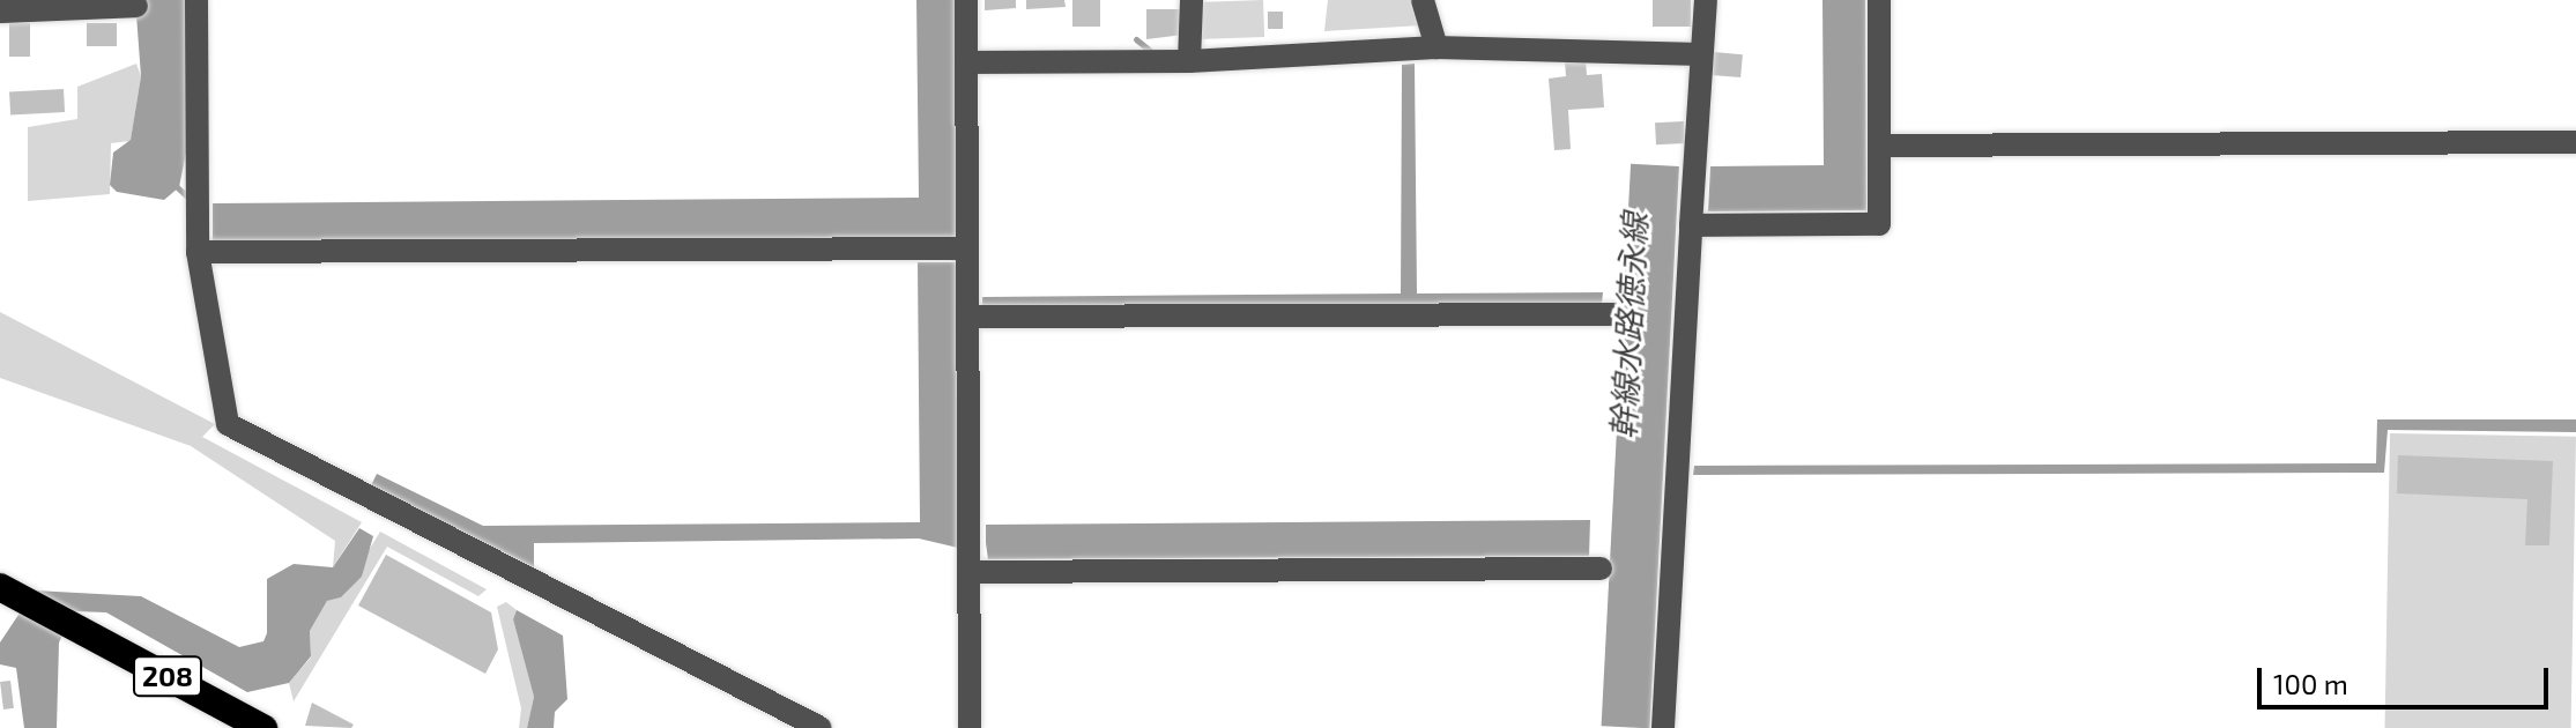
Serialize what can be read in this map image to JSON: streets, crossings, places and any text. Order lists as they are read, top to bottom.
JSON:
{
  "streets": {
    "highway": ["208"]
  },
  "water": ["幹線水路徳永線"],
  "scale_bar": "100 m"
}
